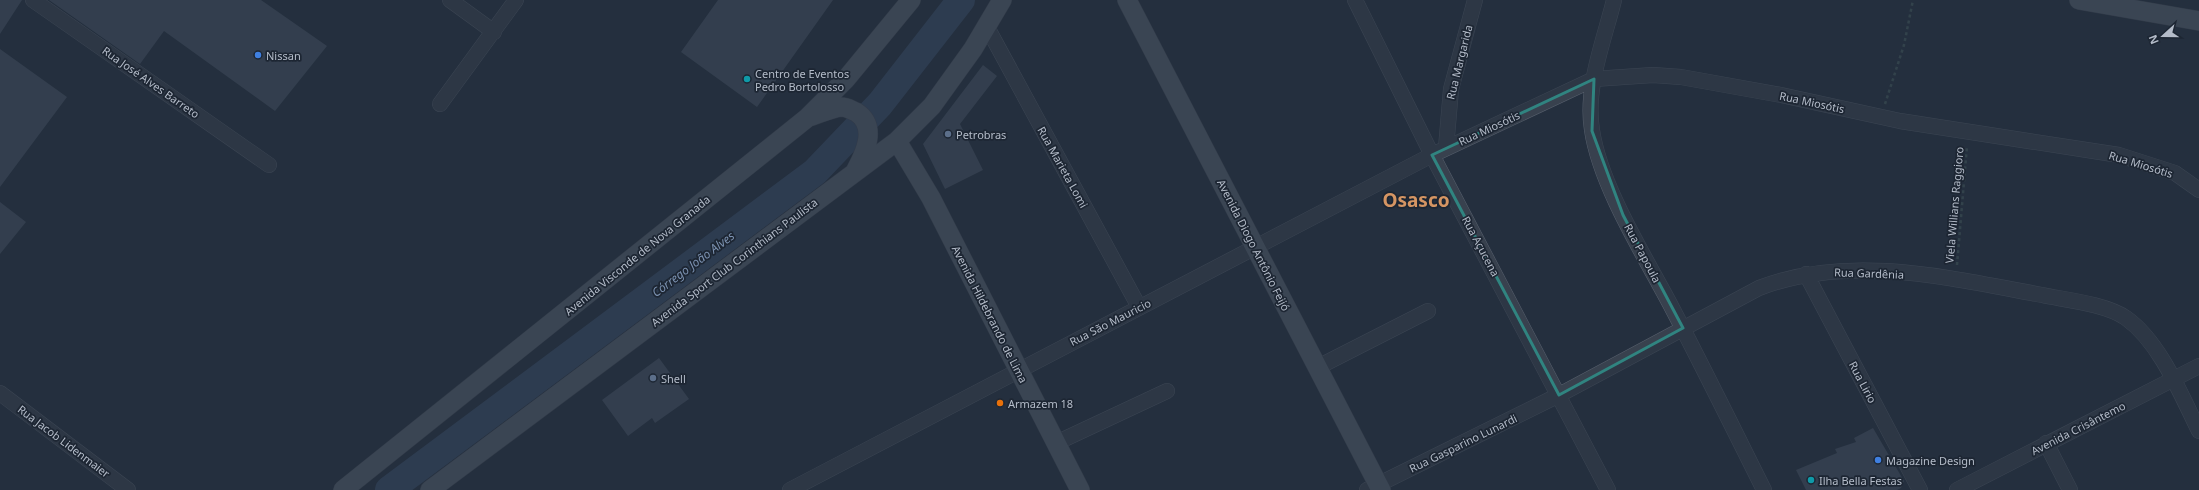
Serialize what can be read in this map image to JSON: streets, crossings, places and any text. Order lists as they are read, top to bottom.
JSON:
{
  "streets": {
    "main road": [
      "Avenida Diogo Antônio Feijó",
      "Avenida Visconde de Nova Granada",
      "Avenida Sport Club Corinthians Paulista",
      "Avenida Hildebrando de Lima"
    ],
    "street": [
      "Rua Margarida",
      "Rua José Alves Barreto",
      "Rua Miosótis",
      "Rua Marieta Lomi",
      "Rua Açucena",
      "Rua Papoula",
      "Rua Gardênia",
      "Rua São Mauricio",
      "Rua Lirio",
      "Avenida Crisântemo",
      "Rua Jacob Lidenmaier",
      "Rua Gasparino Lunardi"
    ],
    "path": ["Viela Willians Raggioro"]
  },
  "crossings": [
    ["Rua Margarida", "Rua Miosótis"],
    ["Rua Miosótis", "Viela Willians Raggioro"],
    ["Rua Miosótis", "Rua Açucena"],
    ["Rua Miosótis", "Rua Papoula"],
    ["Rua Miosótis", "Rua São Mauricio"],
    ["Rua Marieta Lomi", "Avenida Sport Club Corinthians Paulista"],
    ["Rua Marieta Lomi", "Rua São Mauricio"],
    ["Viela Willians Raggioro", "Rua Gardênia"],
    ["Avenida Diogo Antônio Feijó", "Rua São Mauricio"],
    ["Avenida Diogo Antônio Feijó", "Rua Gasparino Lunardi"],
    ["Rua Açucena", "Rua Gardênia"],
    ["Rua Açucena", "Rua São Mauricio"],
    ["Rua Açucena", "Rua Gasparino Lunardi"],
    ["Rua Papoula", "Rua Gardênia"],
    ["Avenida Sport Club Corinthians Paulista", "Avenida Hildebrando de Lima"],
    ["Rua Gardênia", "Rua Lirio"],
    ["Rua Gardênia", "Avenida Crisântemo"],
    ["Rua Gardênia", "Rua Gasparino Lunardi"],
    ["Avenida Hildebrando de Lima", "Rua São Mauricio"]
  ],
  "districts": ["Osasco"],
  "water": ["Córrego João Alves"],
  "places": [
    "Nissan",
    "Centro de Eventos Pedro Bortolosso",
    "Petrobras",
    "Shell",
    "Armazem 18",
    "Magazine Design",
    "Ilha Bella Festas"
  ],
  "north": "left"
}
